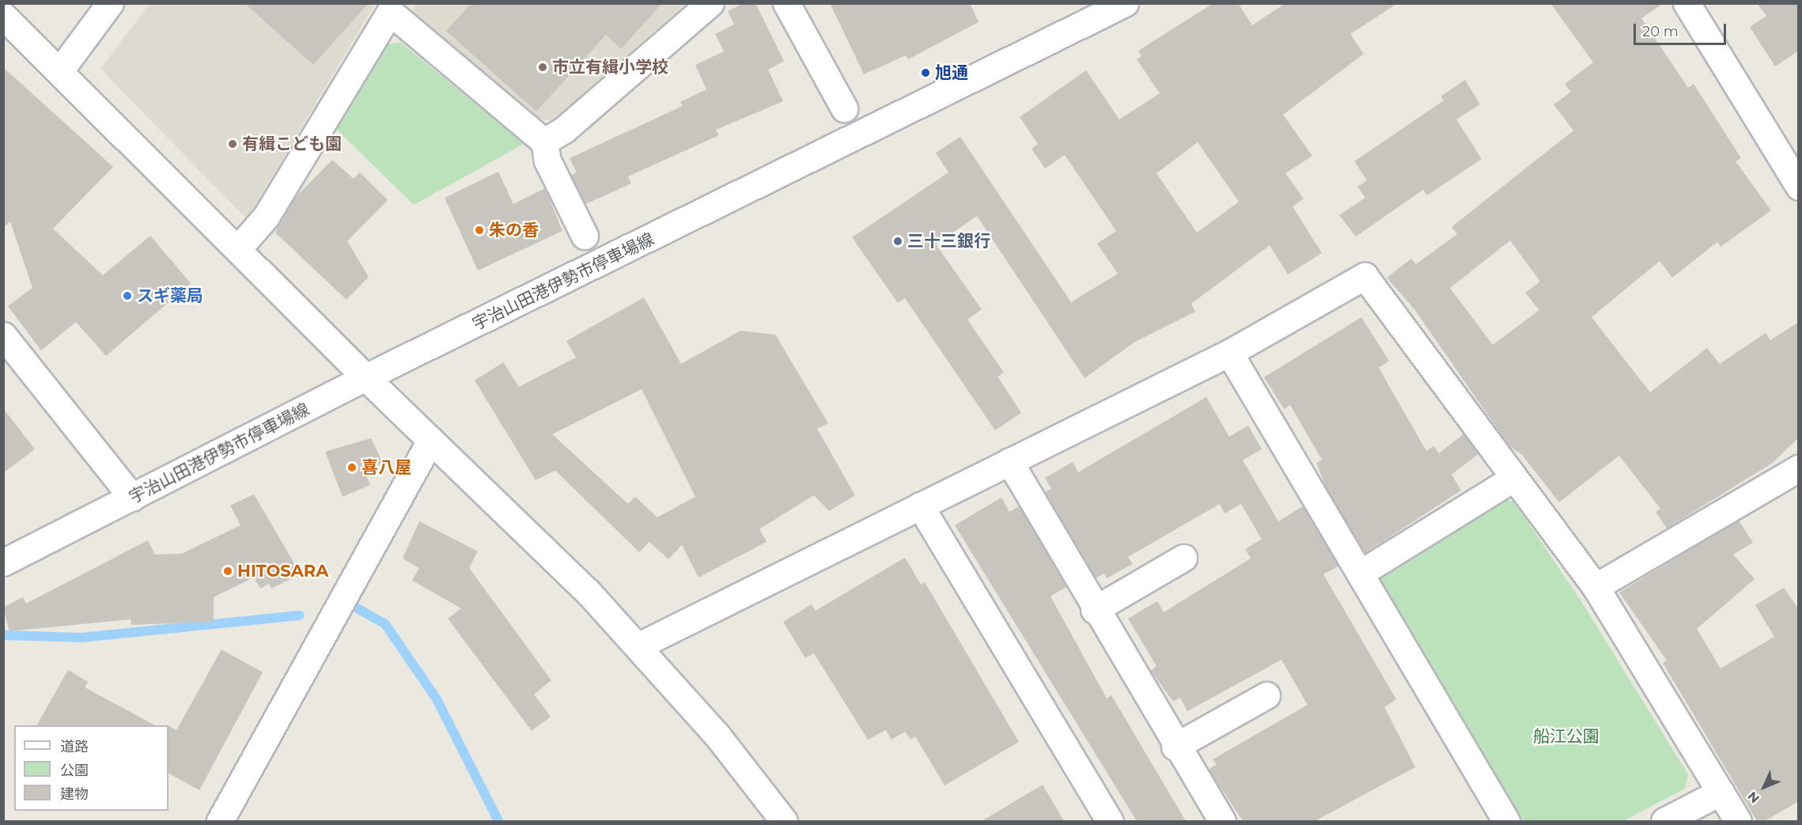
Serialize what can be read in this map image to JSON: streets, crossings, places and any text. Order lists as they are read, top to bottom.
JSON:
{
  "streets": {
    "street": ["宇治山田港伊勢市停車場線"]
  },
  "parks": ["船江公園"],
  "places": [
    "市立有緝小学校",
    "旭通",
    "有緝こども園",
    "朱の香",
    "三十三銀行",
    "スギ薬局",
    "喜八屋",
    "HITOSARA"
  ],
  "legend": ["道路", "公園", "建物"],
  "scale_bar": "20 m",
  "north": "bottom left"
}
